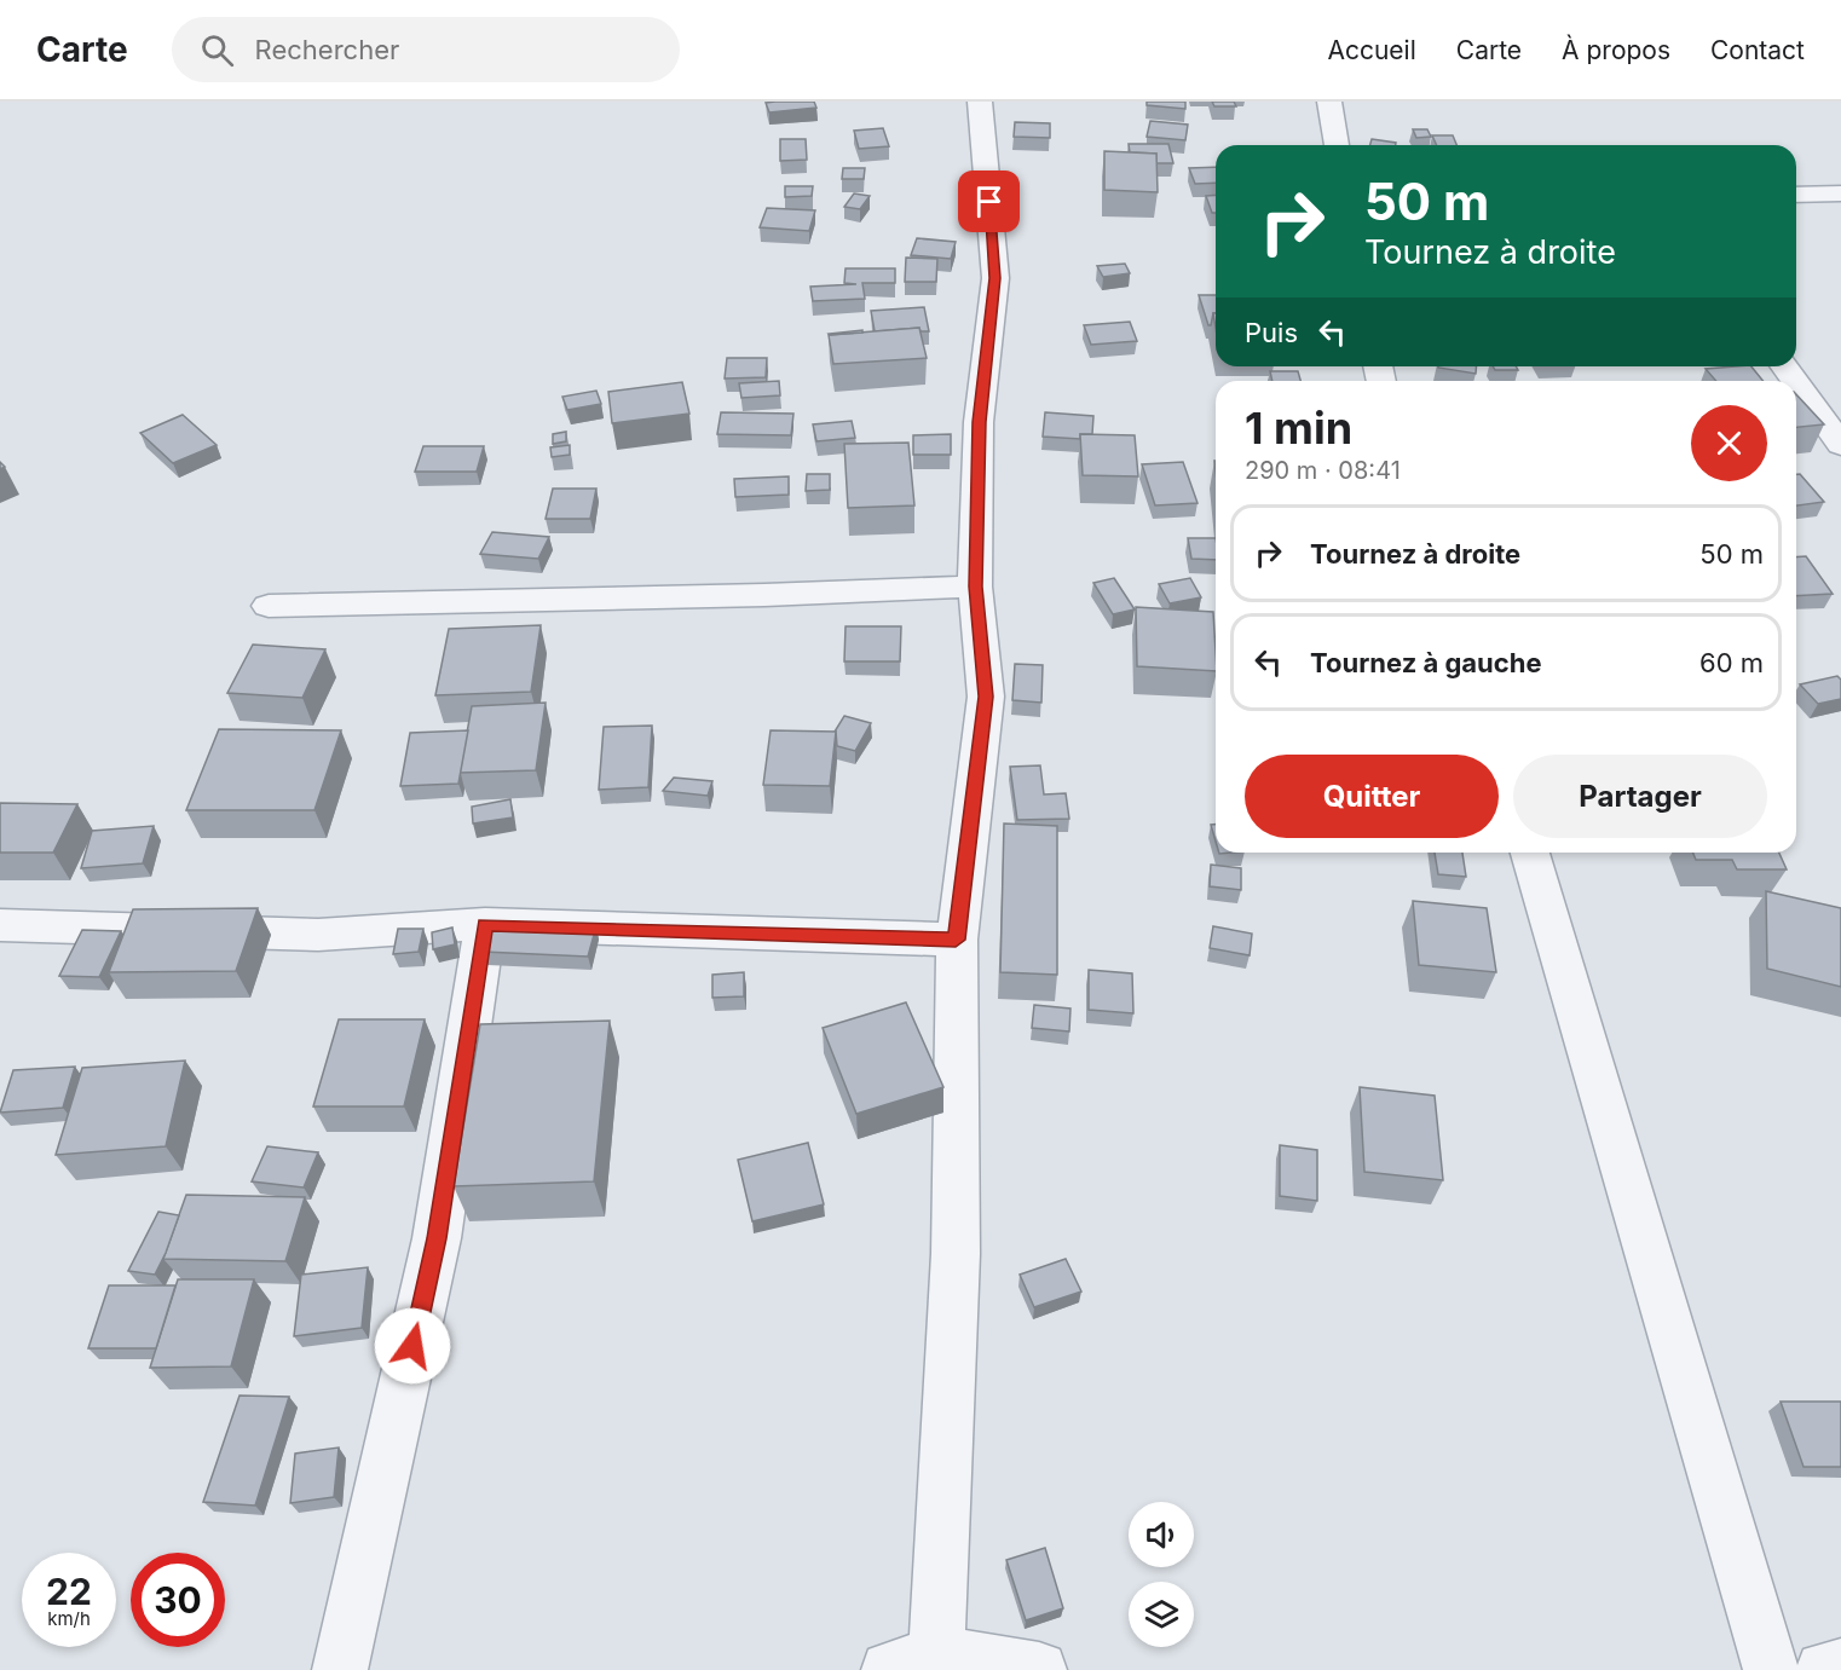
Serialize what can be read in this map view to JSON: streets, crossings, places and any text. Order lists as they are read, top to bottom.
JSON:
{
  "page": {
    "header": "Carte",
    "search": "Rechercher",
    "nav": [
      "Accueil",
      "Carte",
      "À propos",
      "Contact"
    ],
    "turn": ["50 m", "Tournez à droite"],
    "then": "Puis",
    "heading": ["1 min", "290 m · 08:41"],
    "list": [
      {
        "name": "Tournez à droite",
        "value": "50 m"
      },
      {
        "name": "Tournez à gauche",
        "value": "60 m"
      }
    ],
    "buttons": ["Quitter", "Partager"],
    "speed": "22 km/h",
    "limit": "30"
  }
}
